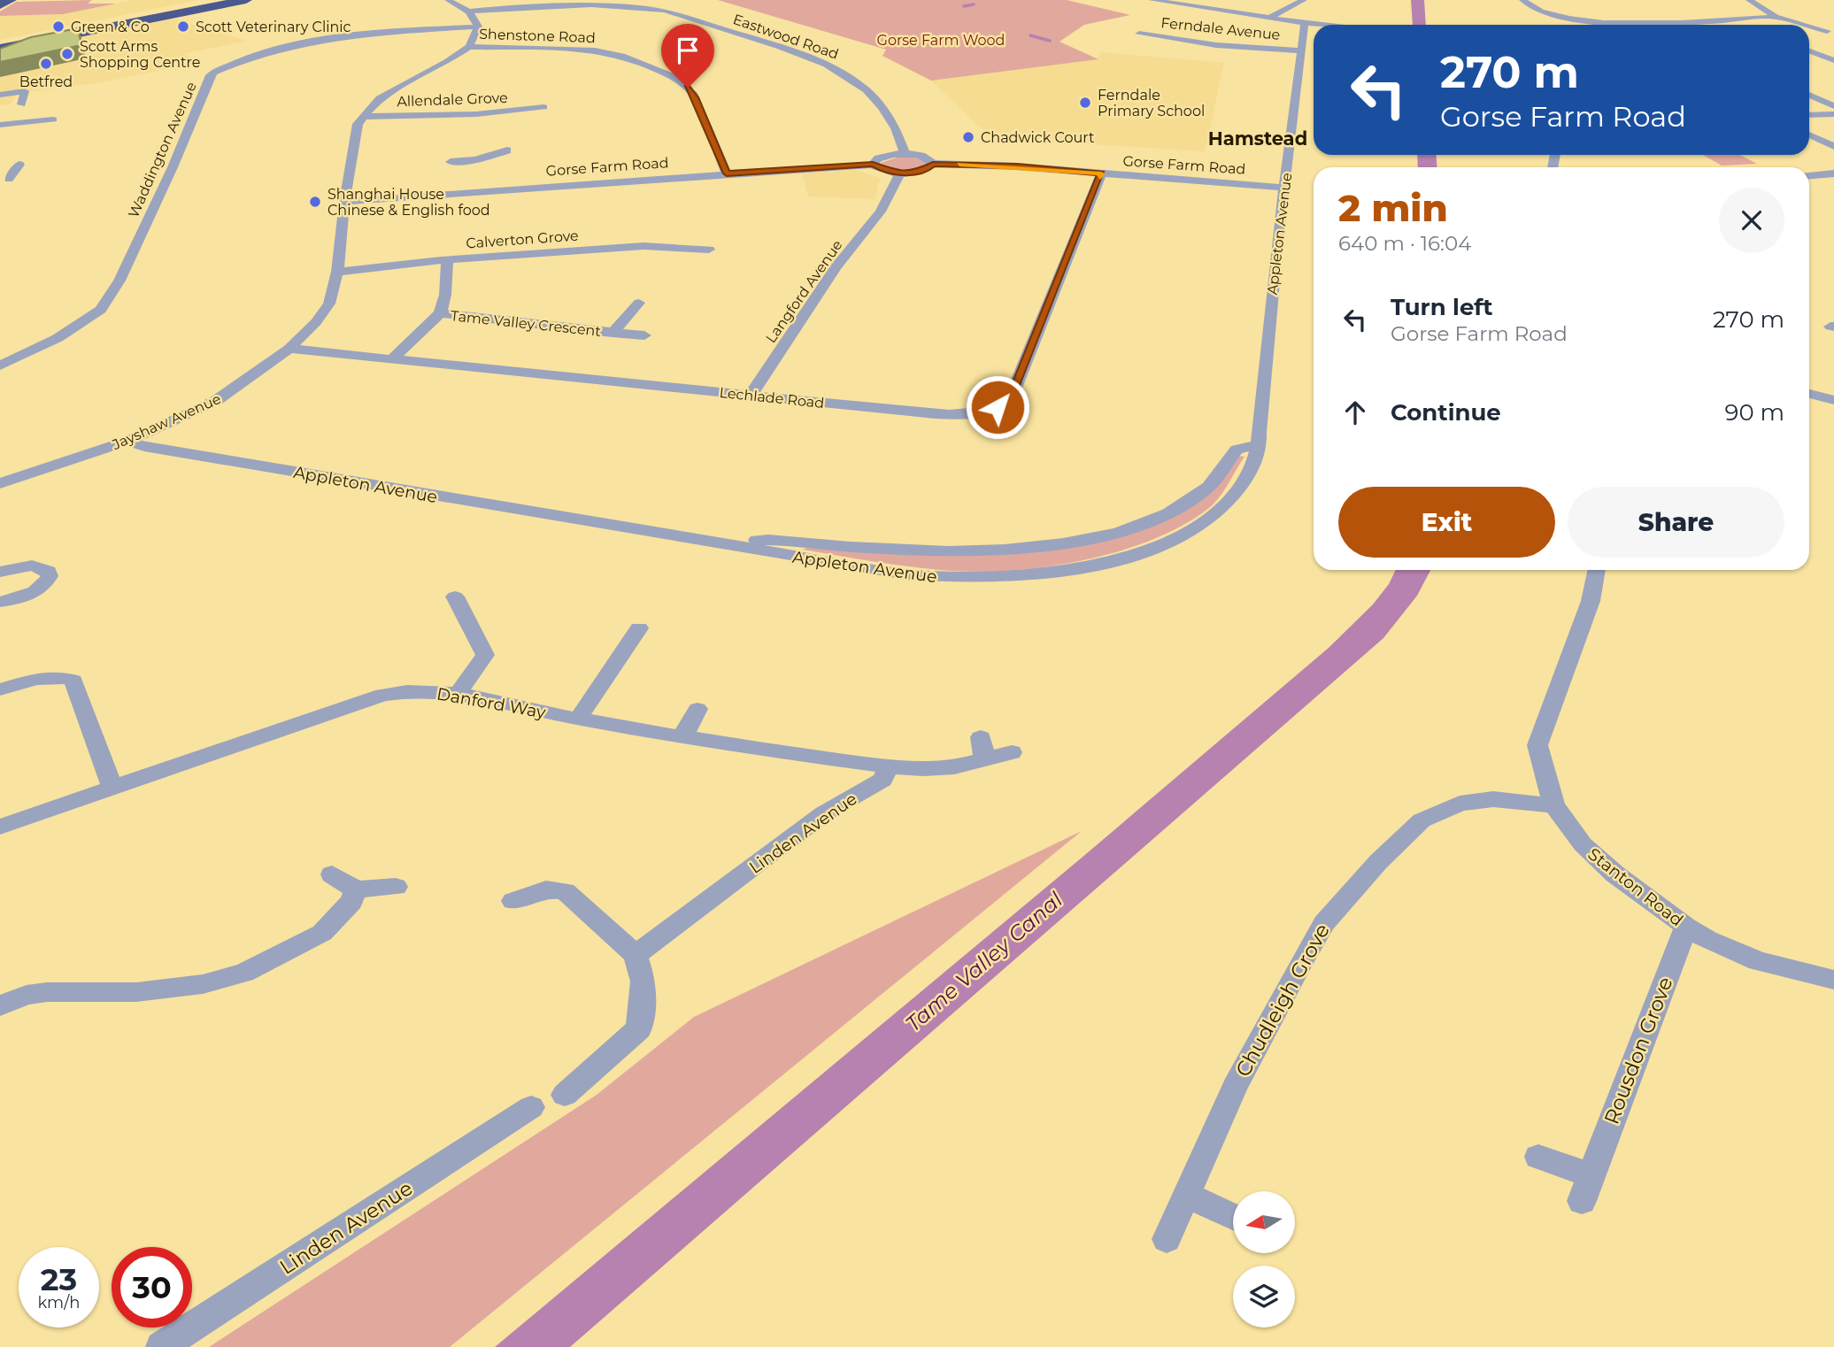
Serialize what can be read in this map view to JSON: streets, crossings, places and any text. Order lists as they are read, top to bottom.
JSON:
{
  "streets": {
    "street": [
      "Ferndale Avenue",
      "Shenstone Road",
      "Eastwood Road",
      "Allendale Grove",
      "Waddington Avenue",
      "Gorse Farm Road",
      "Appleton Avenue",
      "Calverton Grove",
      "Langford Avenue",
      "Tame Valley Crescent",
      "Lechlade Road",
      "Jayshaw Avenue",
      "Danford Way",
      "Linden Avenue",
      "Stanton Road",
      "Chudleigh Grove",
      "Rousdon Grove"
    ]
  },
  "crossings": [
    ["Ferndale Avenue", "Appleton Avenue"],
    ["Shenstone Road", "Gorse Farm Road"],
    ["Shenstone Road", "Jayshaw Avenue"],
    ["Allendale Grove", "Jayshaw Avenue"],
    ["Gorse Farm Road", "Appleton Avenue"],
    ["Gorse Farm Road", "Lechlade Road"],
    ["Gorse Farm Road", "Jayshaw Avenue"],
    ["Appleton Avenue", "Jayshaw Avenue"],
    ["Calverton Grove", "Tame Valley Crescent"],
    ["Calverton Grove", "Jayshaw Avenue"],
    ["Langford Avenue", "Lechlade Road"],
    ["Tame Valley Crescent", "Lechlade Road"],
    ["Lechlade Road", "Jayshaw Avenue"],
    ["Danford Way", "Linden Avenue"],
    ["Stanton Road", "Chudleigh Grove"],
    ["Stanton Road", "Rousdon Grove"]
  ],
  "districts": ["Hamstead"],
  "water": ["Tame Valley Canal"],
  "parks": ["Gorse Farm Wood"],
  "places": [
    "Green & Co",
    "Scott Veterinary Clinic",
    "Scott Arms Shopping Centre",
    "Betfred",
    "Ferndale Primary School",
    "Chadwick Court",
    "Shanghai House Chinese & English food"
  ],
  "north": "left",
  "page": {
    "turn": ["270 m", "Gorse Farm Road"],
    "heading": ["2 min", "640 m · 16:04"],
    "list": [
      {
        "name": "Turn left",
        "note": "Gorse Farm Road",
        "value": "270 m"
      },
      {
        "name": "Continue",
        "value": "90 m"
      }
    ],
    "buttons": ["Exit", "Share"],
    "speed": "23 km/h",
    "limit": "30"
  }
}
